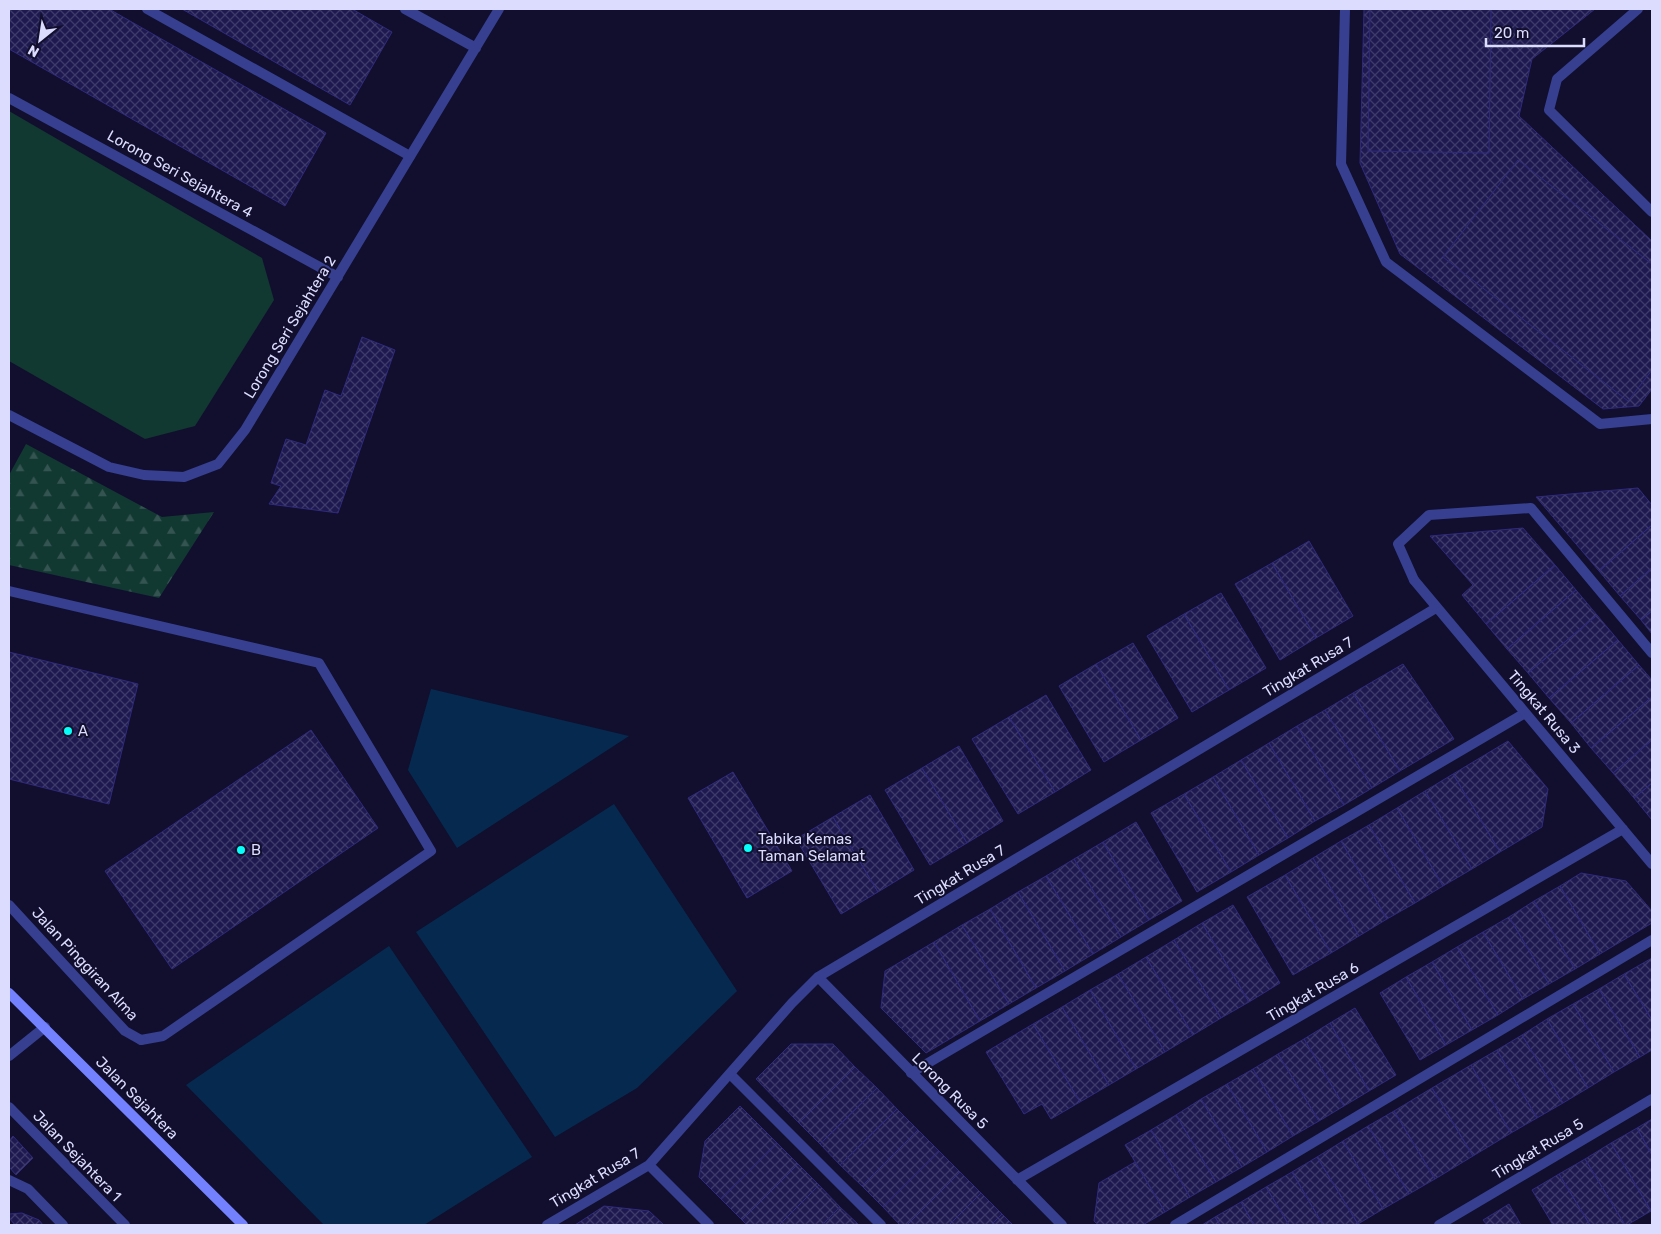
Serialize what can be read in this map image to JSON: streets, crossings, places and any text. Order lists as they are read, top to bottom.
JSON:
{
  "streets": {
    "main road": ["Jalan Sejahtera"],
    "street": [
      "Lorong Seri Sejahtera 4",
      "Lorong Seri Sejahtera 2",
      "Tingkat Rusa 7",
      "Tingkat Rusa 3",
      "Jalan Pinggiran Alma",
      "Tingkat Rusa 6",
      "Lorong Rusa 5",
      "Tingkat Rusa 5",
      "Jalan Sejahtera 1"
    ]
  },
  "crossings": [
    ["Lorong Seri Sejahtera 4", "Lorong Seri Sejahtera 2"],
    ["Tingkat Rusa 7", "Tingkat Rusa 3"],
    ["Tingkat Rusa 7", "Lorong Rusa 5"],
    ["Tingkat Rusa 3", "Tingkat Rusa 6"],
    ["Tingkat Rusa 6", "Lorong Rusa 5"]
  ],
  "places": ["A", "Tabika Kemas Taman Selamat", "B"],
  "scale_bar": "20 m",
  "north": "bottom left"
}
